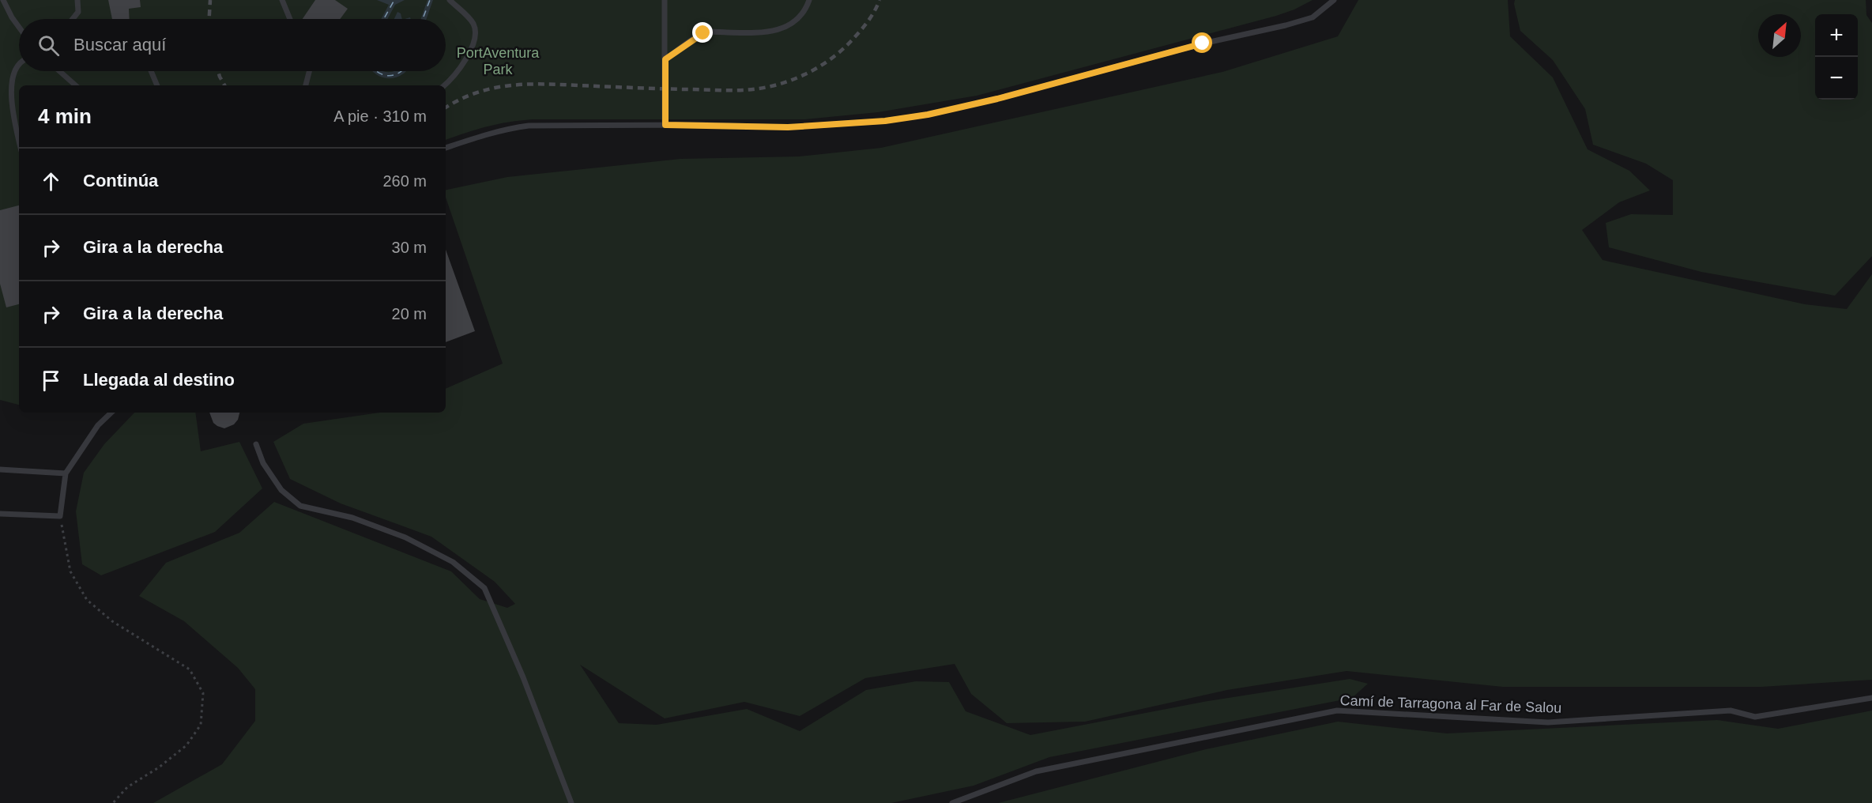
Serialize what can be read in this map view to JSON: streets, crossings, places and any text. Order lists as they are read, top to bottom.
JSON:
{
  "streets": {
    "lane": ["Camí de Tarragona al Far de Salou"]
  },
  "parks": ["PortAventura Park"],
  "north": "top right",
  "page": {
    "map_buttons": ["+", "−"],
    "search": "Buscar aquí",
    "heading": ["4 min", "A pie · 310 m"],
    "list": [
      ["Continúa", "260 m"],
      ["Gira a la derecha", "30 m"],
      ["Gira a la derecha", "20 m"],
      "Llegada al destino"
    ]
  }
}
